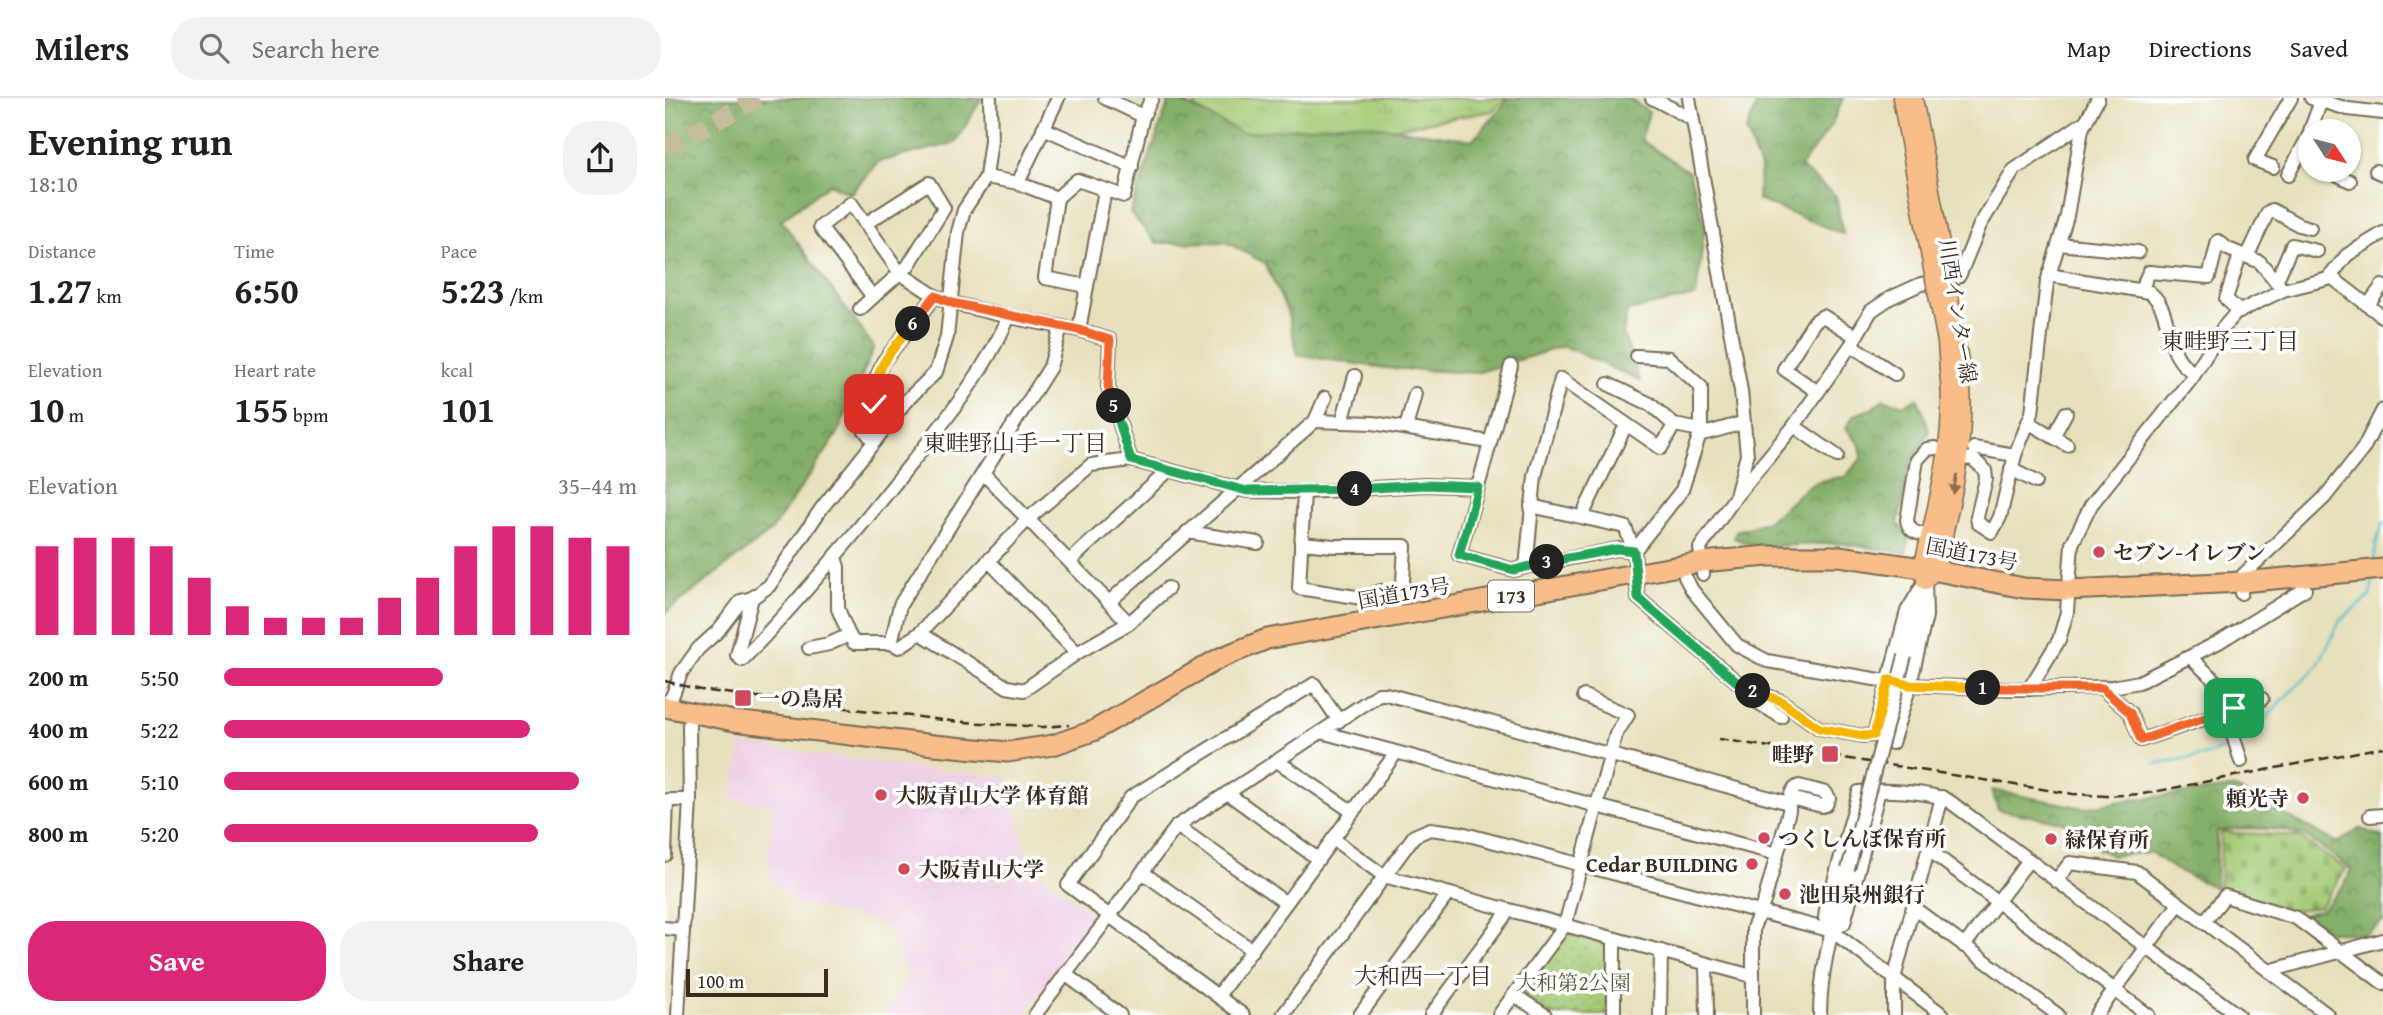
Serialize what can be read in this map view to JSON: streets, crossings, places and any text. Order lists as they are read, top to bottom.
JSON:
{
  "streets": {
    "highway": ["国道173号", "173"],
    "main road": ["川西インター線"]
  },
  "crossings": [
    ["川西インター線", "国道173号"]
  ],
  "districts": ["東畦野三丁目", "東畦野山手一丁目", "大和西一丁目"],
  "parks": ["大和第2公園"],
  "places": {
    "other": [
      "セブン-イレブン",
      "大阪青山大学 体育館",
      "頼光寺",
      "つくしんぼ保育所",
      "緑保育所",
      "Cedar BUILDING",
      "大阪青山大学",
      "池田泉州銀行"
    ],
    "transit": ["一の鳥居", "畦野"]
  },
  "scale_bar": "100 m",
  "north": "bottom right",
  "page": {
    "header": "Milers",
    "search": "Search here",
    "nav": ["Map", "Directions", "Saved"],
    "heading": ["Evening run", "18:10"],
    "stats": [
      ["Distance", "1.27 km"],
      ["Time", "6:50"],
      ["Pace", "5:23 /km"],
      ["Elevation", "10 m"],
      ["Heart rate", "155 bpm"],
      ["kcal", "101"]
    ],
    "pins": [
      "6",
      "5",
      "4",
      "3",
      "1",
      "2"
    ],
    "chart": ["Elevation", "35–44 m"],
    "list": [
      {
        "name": "200 m",
        "note": "5:50"
      },
      {
        "name": "400 m",
        "note": "5:22"
      },
      {
        "name": "600 m",
        "note": "5:10"
      },
      {
        "name": "800 m",
        "note": "5:20"
      }
    ],
    "buttons": ["Save", "Share"],
    "scale": "100 m"
  }
}
